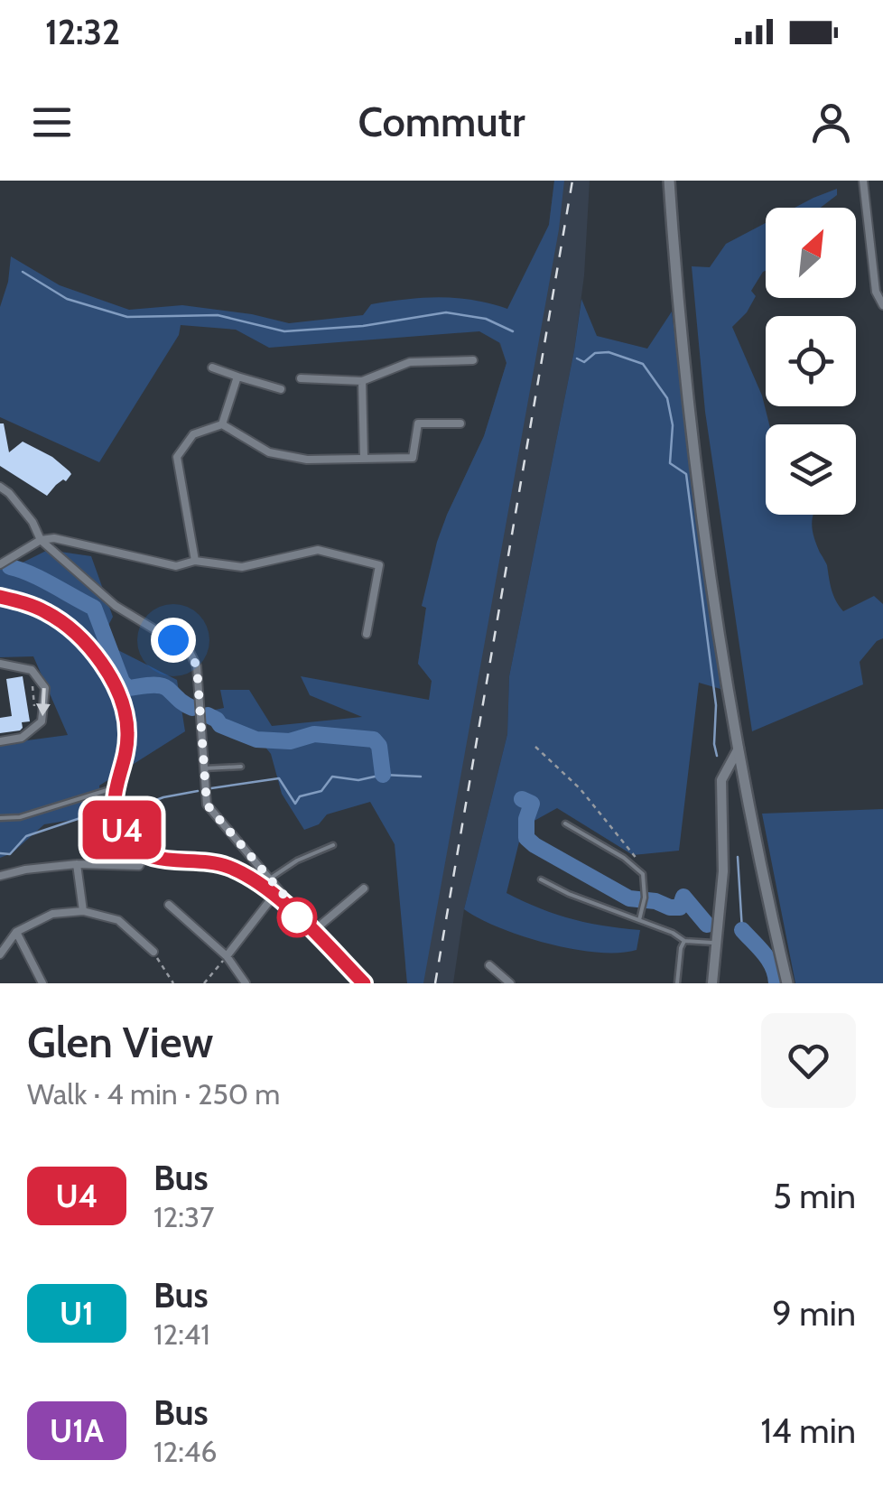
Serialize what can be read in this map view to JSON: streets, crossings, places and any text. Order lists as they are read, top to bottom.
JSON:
{
  "lines": ["bus line U4"],
  "north": "top right",
  "page": {
    "status": "12:32",
    "header": "Commutr",
    "on_map": "U4",
    "heading": ["Glen View", "Walk · 4 min · 250 m"],
    "list": [
      {
        "mark": "U4",
        "name": "Bus",
        "note": "12:37",
        "value": "5 min"
      },
      {
        "mark": "U1",
        "name": "Bus",
        "note": "12:41",
        "value": "9 min"
      },
      {
        "mark": "U1A",
        "name": "Bus",
        "note": "12:46",
        "value": "14 min"
      }
    ]
  }
}
